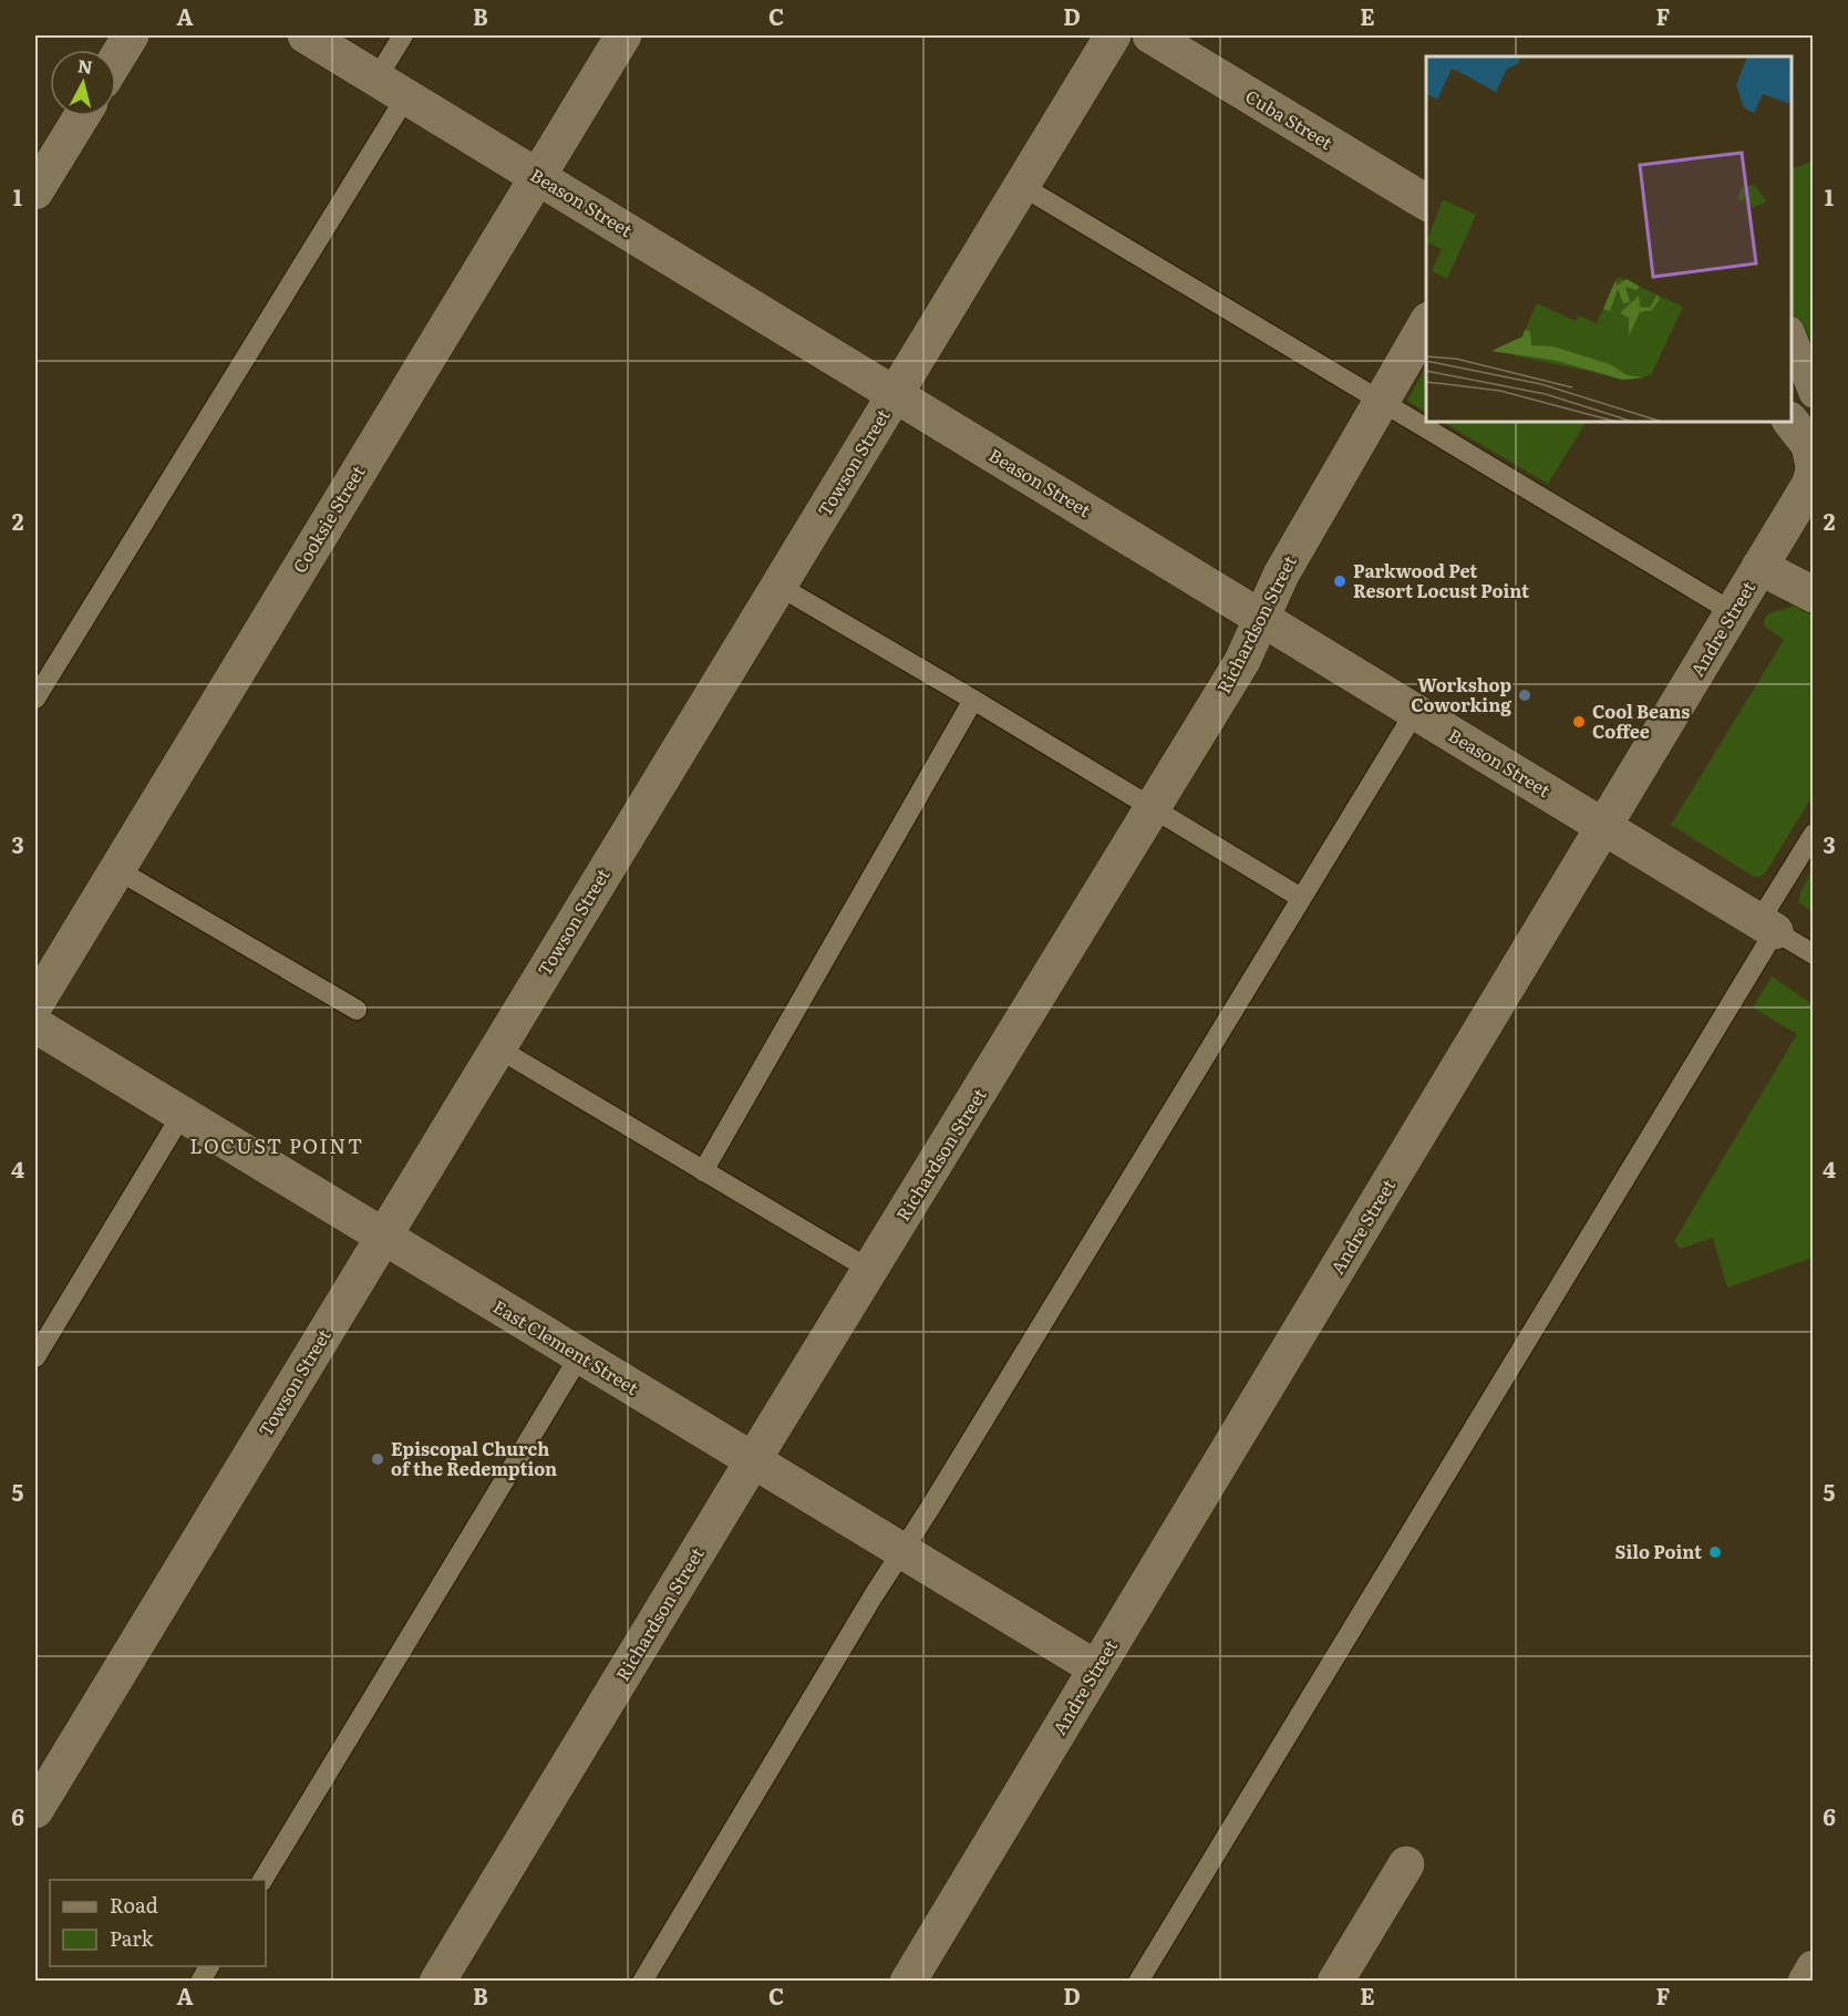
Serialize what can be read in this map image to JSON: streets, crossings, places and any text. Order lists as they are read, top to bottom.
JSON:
{
  "streets": {
    "street": [
      "Cuba Street",
      "Beason Street",
      "Towson Street",
      "Cooksie Street",
      "Richardson Street",
      "Andre Street",
      "East Clement Street"
    ]
  },
  "crossings": [
    ["Beason Street", "Towson Street"],
    ["Beason Street", "Cooksie Street"],
    ["Beason Street", "Richardson Street"],
    ["Beason Street", "Andre Street"],
    ["Towson Street", "East Clement Street"],
    ["Richardson Street", "East Clement Street"],
    ["Andre Street", "East Clement Street"]
  ],
  "districts": ["LOCUST POINT"],
  "places": [
    "Parkwood Pet Resort Locust Point",
    "Workshop Coworking",
    "Cool Beans Coffee",
    "Episcopal Church of the Redemption",
    "Silo Point"
  ],
  "legend": ["Road", "Park"],
  "north": "top",
  "grid": {
    "columns": [
      "A",
      "B",
      "C",
      "D",
      "E",
      "F"
    ],
    "rows": [
      "1",
      "2",
      "3",
      "4",
      "5",
      "6"
    ]
  }
}
